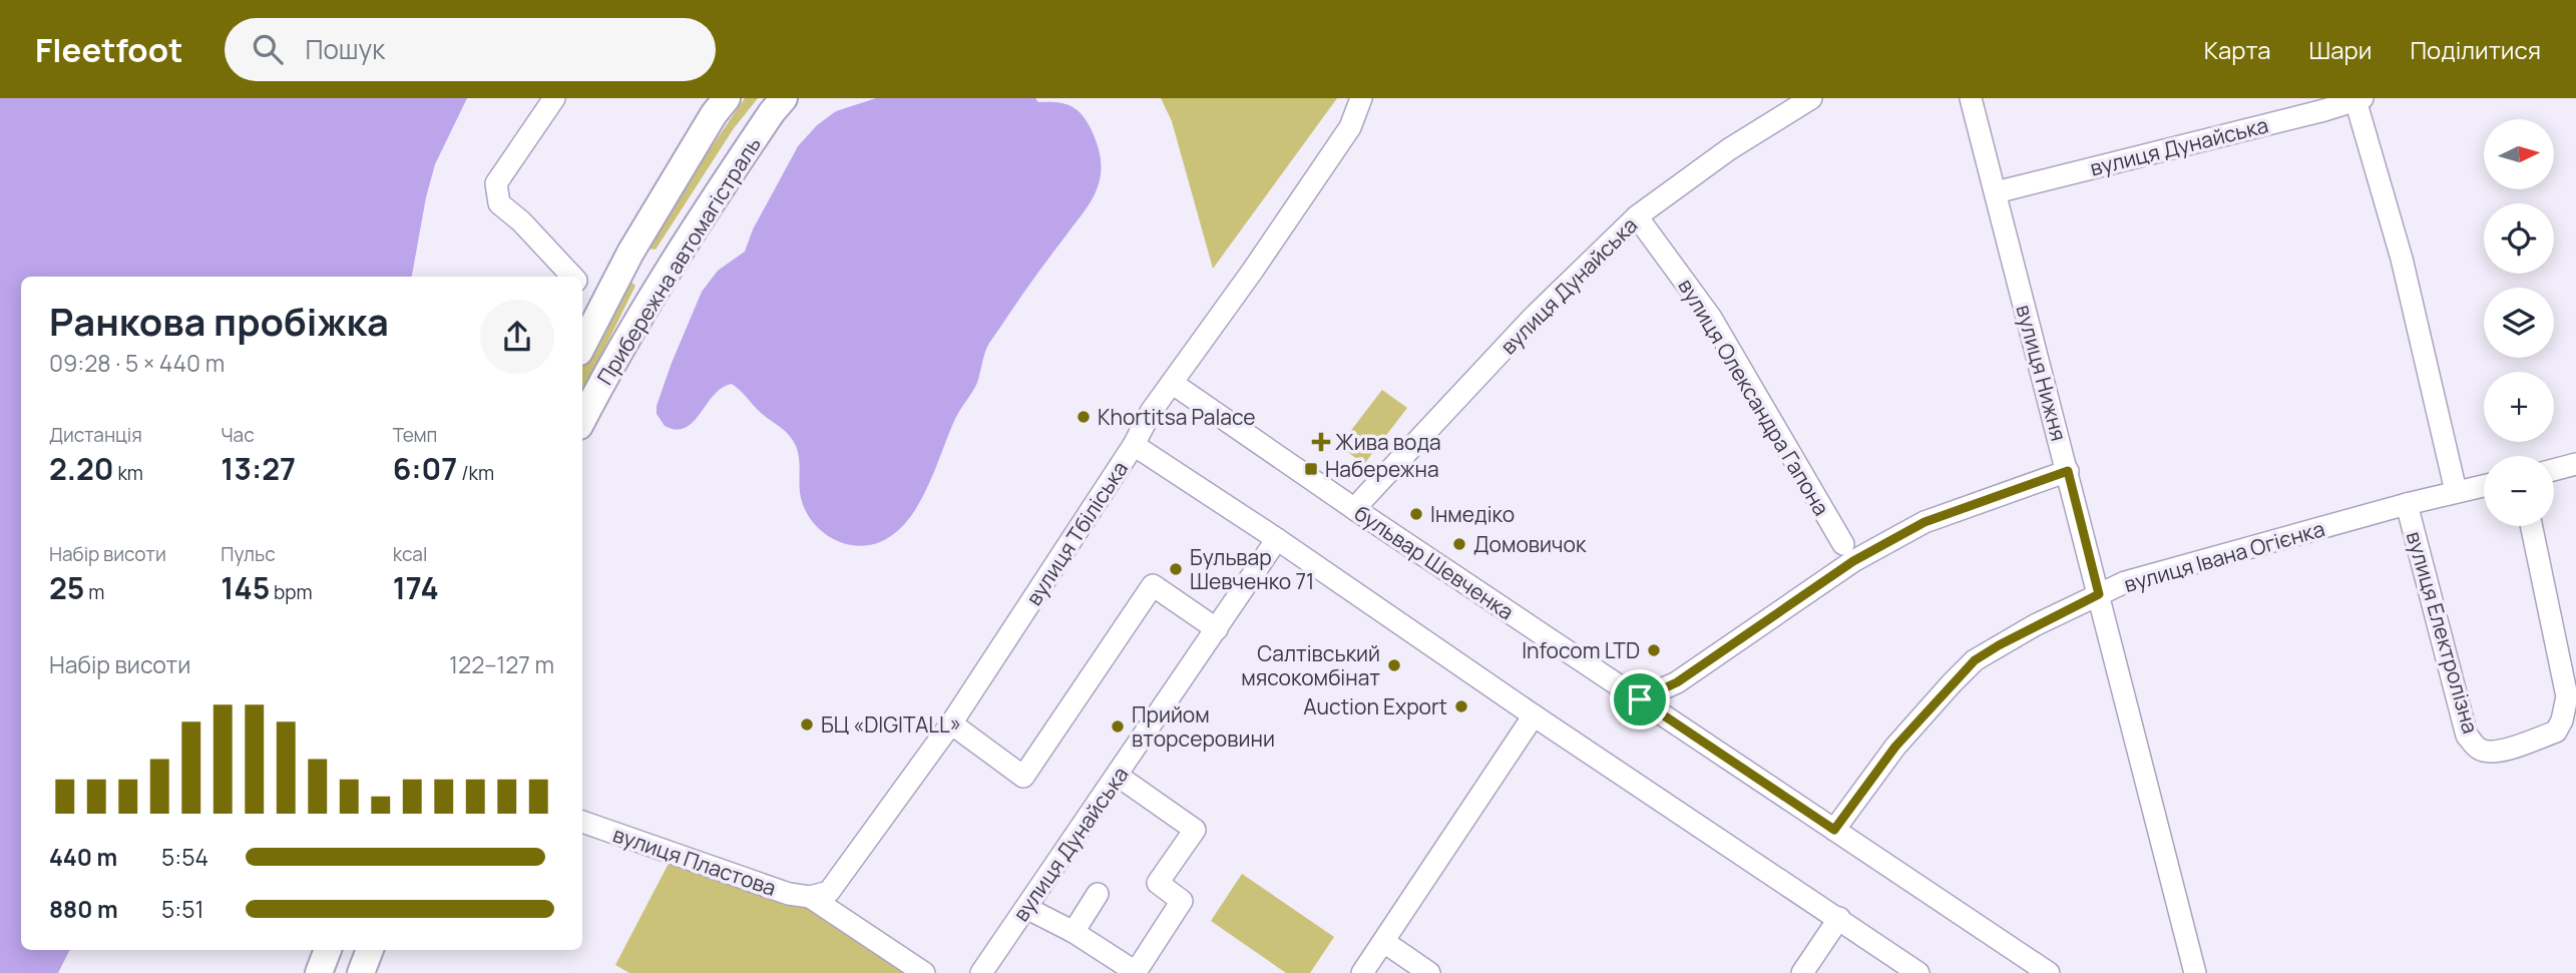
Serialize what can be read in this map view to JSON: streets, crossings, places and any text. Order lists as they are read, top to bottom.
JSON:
{
  "streets": {
    "main road": ["Прибережна автомагістраль"],
    "street": [
      "вулиця Дунайська",
      "вулиця Нижня",
      "вулиця Олександра Гапона",
      "вулиця Тбіліська",
      "вулиця Івана Огієнка",
      "бульвар Шевченка",
      "вулиця Електролізна",
      "вулиця Пластова"
    ]
  },
  "crossings": [
    ["вулиця Дунайська", "вулиця Нижня"],
    ["вулиця Дунайська", "вулиця Олександра Гапона"],
    ["вулиця Дунайська", "бульвар Шевченка"],
    ["вулиця Нижня", "вулиця Івана Огієнка"],
    ["вулиця Тбіліська", "бульвар Шевченка"],
    ["вулиця Тбіліська", "вулиця Пластова"],
    ["вулиця Івана Огієнка", "бульвар Шевченка"],
    ["вулиця Івана Огієнка", "вулиця Електролізна"]
  ],
  "places": {
    "other": [
      "Khortitsa Palace",
      "Інмедіко",
      "Домовичок",
      "Бульвар Шевченко 71",
      "Infocom LTD",
      "Салтівський мясокомбінат",
      "Auction Export",
      "БЦ «DIGITALL»",
      "Прийом вторсеровини"
    ],
    "health": ["Жива вода"],
    "transit": ["Набережна"]
  },
  "north": "right",
  "page": {
    "header": "Fleetfoot",
    "search": "Пошук",
    "nav": ["Карта", "Шари", "Поділитися"],
    "map_buttons": ["+", "−"],
    "heading": ["Ранкова пробіжка", "09:28 · 5 × 440 m"],
    "stats": [
      ["Дистанція", "2.20 km"],
      ["Час", "13:27"],
      ["Темп", "6:07 /km"],
      ["Набір висоти", "25 m"],
      ["Пульс", "145 bpm"],
      ["kcal", "174"]
    ],
    "chart": ["Набір висоти", "122–127 m"],
    "list": [
      {
        "name": "440 m",
        "note": "5:54"
      },
      {
        "name": "880 m",
        "note": "5:51"
      }
    ]
  }
}
